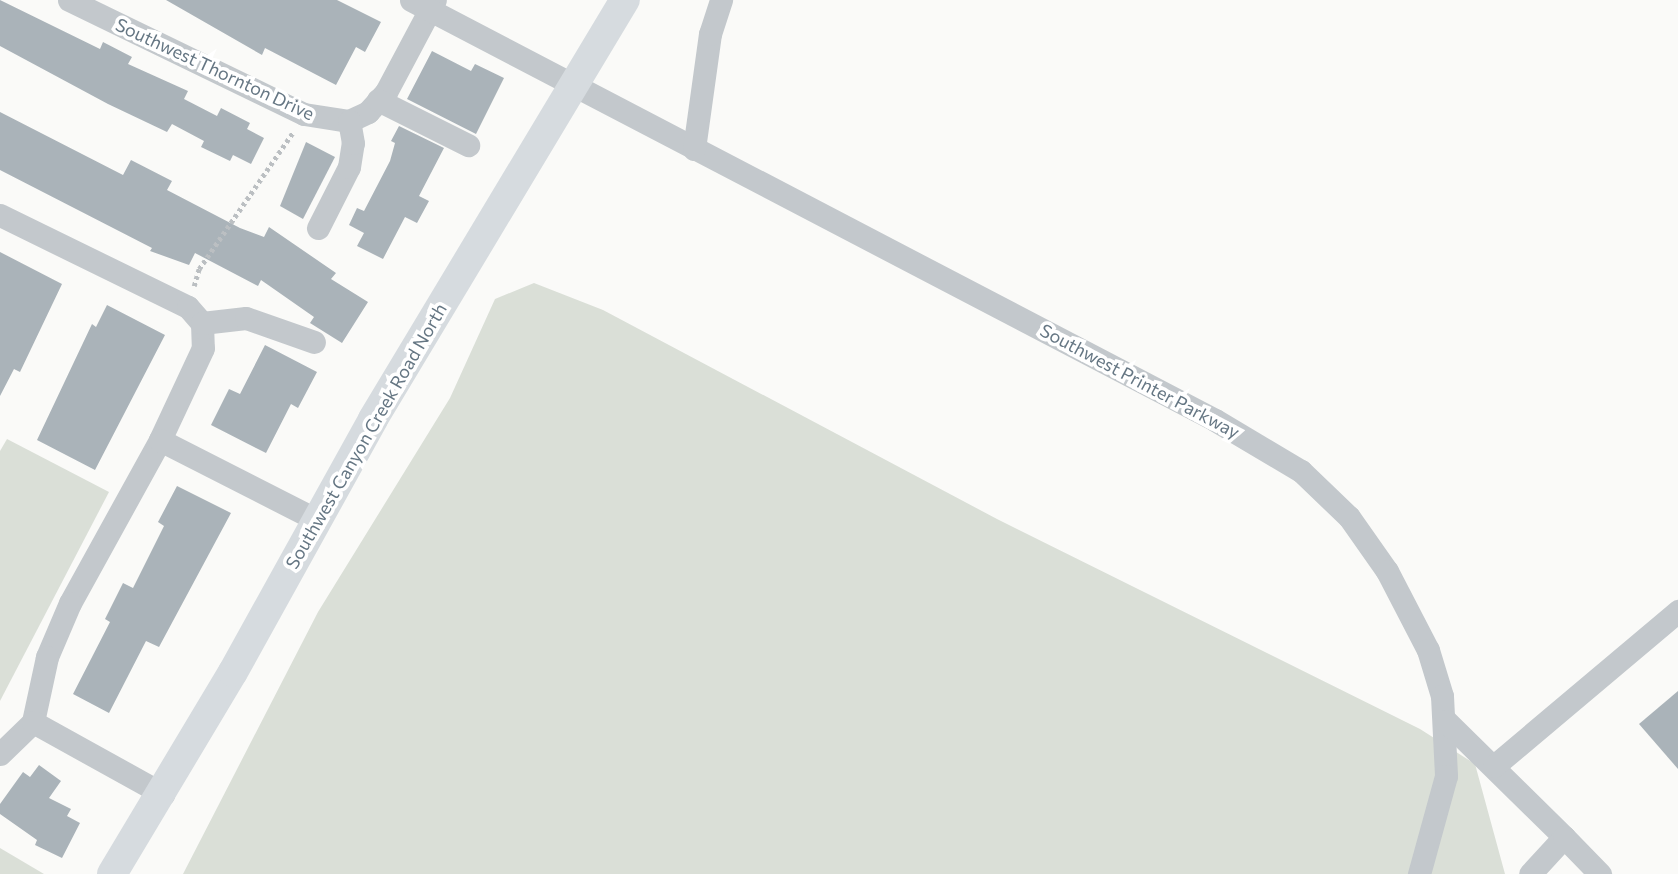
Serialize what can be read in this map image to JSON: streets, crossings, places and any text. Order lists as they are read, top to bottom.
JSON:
{
  "streets": {
    "main road": ["Southwest Canyon Creek Road North"],
    "street": ["Southwest Thornton Drive", "Southwest Printer Parkway"]
  },
  "crossings": [
    ["Southwest Printer Parkway", "Southwest Canyon Creek Road North"]
  ]
}
